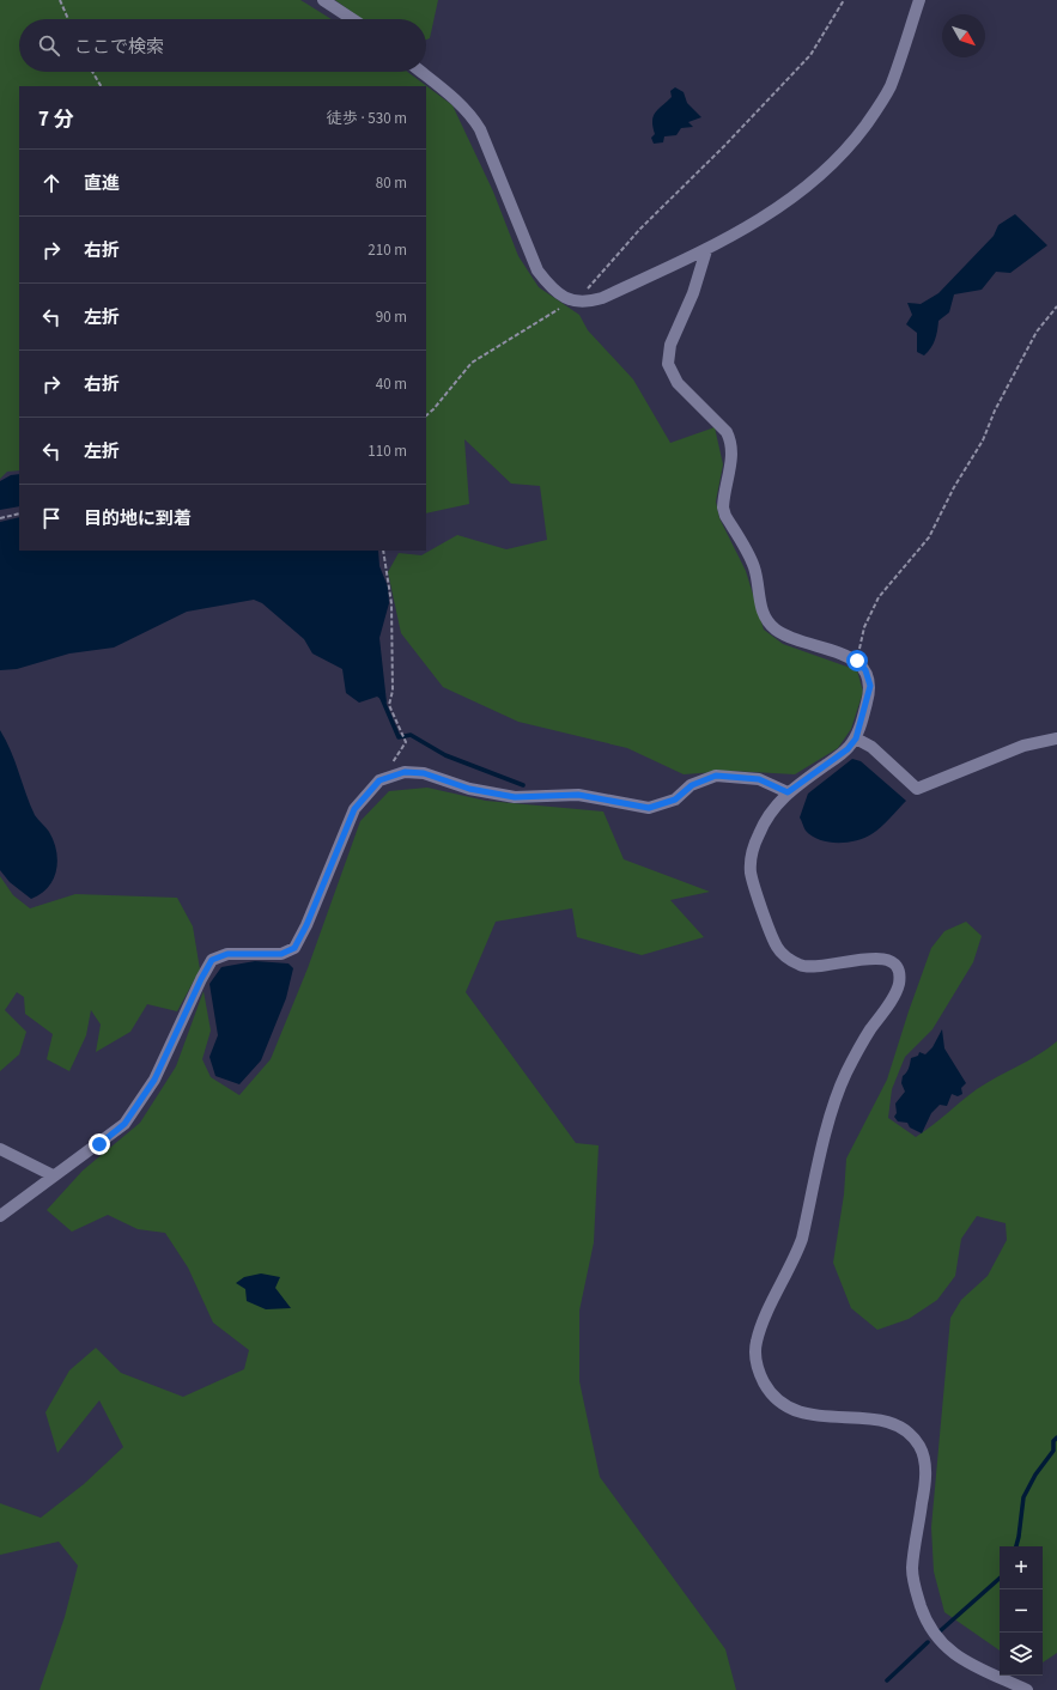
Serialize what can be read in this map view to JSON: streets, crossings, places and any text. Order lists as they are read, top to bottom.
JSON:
{
  "north": "bottom right",
  "page": {
    "search": "ここで検索",
    "heading": ["7 分", "徒歩 · 530 m"],
    "list": [
      ["直進", "80 m"],
      ["右折", "210 m"],
      ["左折", "90 m"],
      ["右折", "40 m"],
      ["左折", "110 m"],
      "目的地に到着"
    ],
    "map_buttons": ["+", "−"]
  }
}
